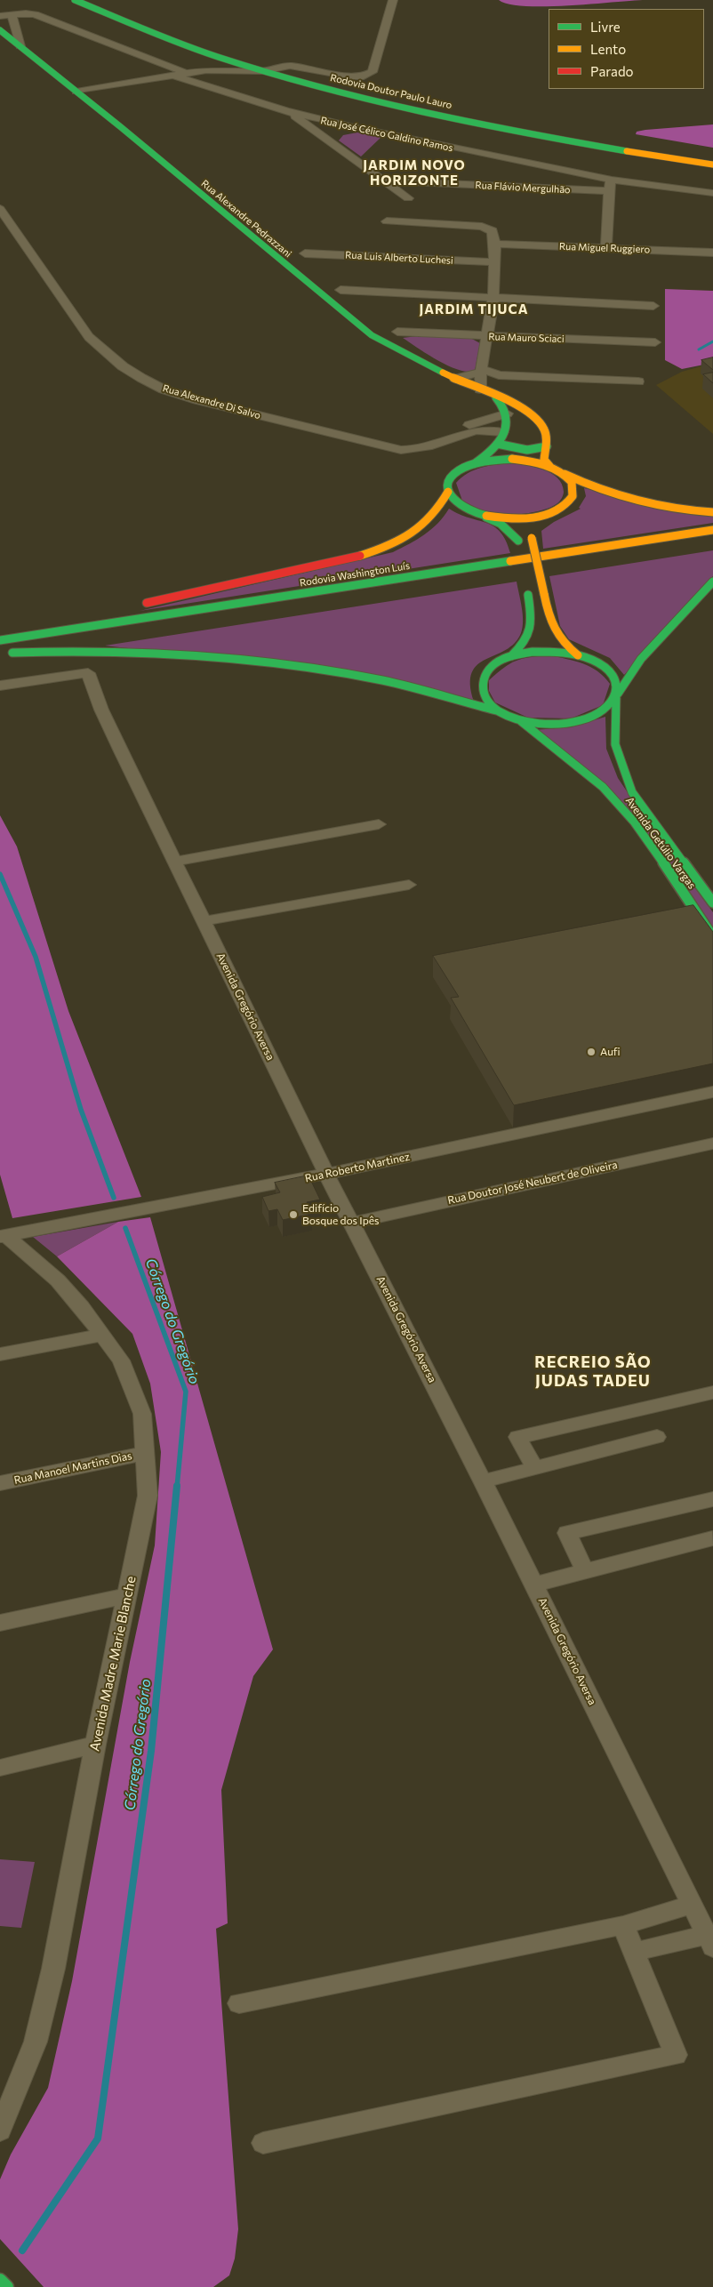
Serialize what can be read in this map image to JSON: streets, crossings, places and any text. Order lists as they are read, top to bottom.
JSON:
{
  "streets": {
    "main road": [
      "Rodovia Doutor Paulo Lauro",
      "Rua Alexandre Pedrazzani",
      "Rodovia Washington Luís",
      "Avenida Getúlio Vargas"
    ],
    "street": [
      "Rua José Célico Galdino Ramos",
      "Rua Flávio Mergulhão",
      "Rua Miguel Ruggiero",
      "Rua Luis Alberto Luchesi",
      "Rua Mauro Sciaci",
      "Rua Alexandre Di Salvo",
      "Avenida Gregório Aversa",
      "Rua Roberto Martinez",
      "Rua Doutor José Neubert de Oliveira",
      "Rua Manoel Martins Dias",
      "Avenida Madre Marie Blanche"
    ]
  },
  "crossings": [
    ["Rua Alexandre Pedrazzani", "Rua Alexandre Di Salvo"],
    ["Avenida Gregório Aversa", "Rua Roberto Martinez"],
    ["Avenida Gregório Aversa", "Rua Doutor José Neubert de Oliveira"],
    ["Rua Roberto Martinez", "Avenida Madre Marie Blanche"],
    ["Rua Manoel Martins Dias", "Avenida Madre Marie Blanche"]
  ],
  "districts": ["JARDIM NOVO HORIZONTE", "JARDIM TIJUCA", "RECREIO SÃO JUDAS TADEU"],
  "water": ["Córrego do Gregório"],
  "places": ["Aufi", "Edifício Bosque dos Ipês"],
  "legend": ["Livre", "Lento", "Parado"]
}
